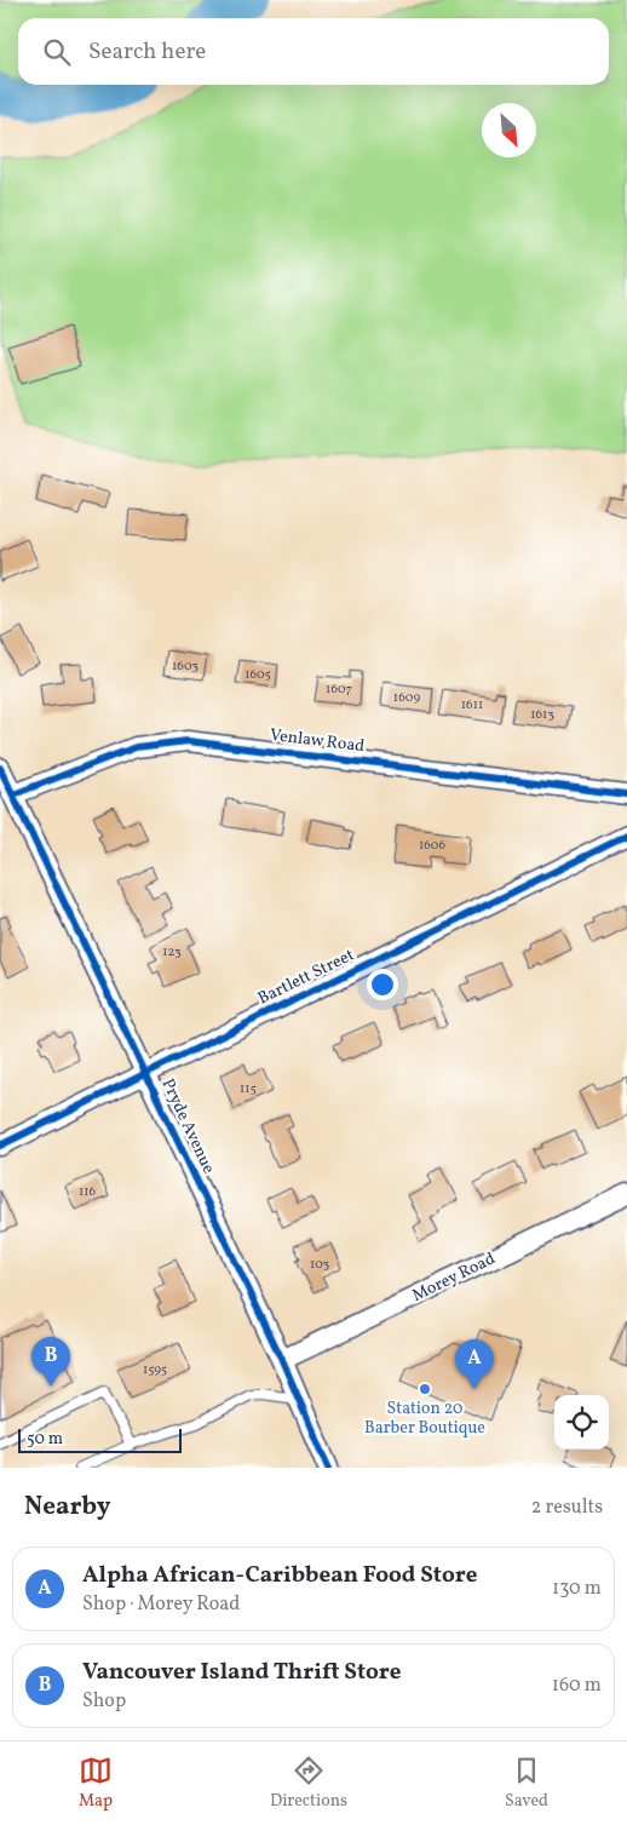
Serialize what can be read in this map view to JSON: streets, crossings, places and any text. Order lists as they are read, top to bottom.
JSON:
{
  "streets": {
    "street": [
      "Venlaw Road",
      "Bartlett Street",
      "Pryde Avenue",
      "Morey Road"
    ]
  },
  "crossings": [
    ["Venlaw Road", "Pryde Avenue"],
    ["Bartlett Street", "Pryde Avenue"],
    ["Pryde Avenue", "Morey Road"]
  ],
  "places": ["Station 20 Barber Boutique"],
  "house_numbers": [
    "1603",
    "1605",
    "1607",
    "1609",
    "1611",
    "1613",
    "1606",
    "123",
    "115",
    "116",
    "103",
    "1595"
  ],
  "scale_bar": "50 m",
  "north": "bottom right",
  "page": {
    "search": "Search here",
    "pins": ["B", "A"],
    "scale": "50 m",
    "heading": ["Nearby", "2 results"],
    "list": [
      {
        "mark": "A",
        "name": "Alpha African-Caribbean Food Store",
        "note": "Shop · Morey Road",
        "value": "130 m"
      },
      {
        "mark": "B",
        "name": "Vancouver Island Thrift Store",
        "note": "Shop",
        "value": "160 m"
      }
    ],
    "nav": ["Map", "Directions", "Saved"]
  }
}
